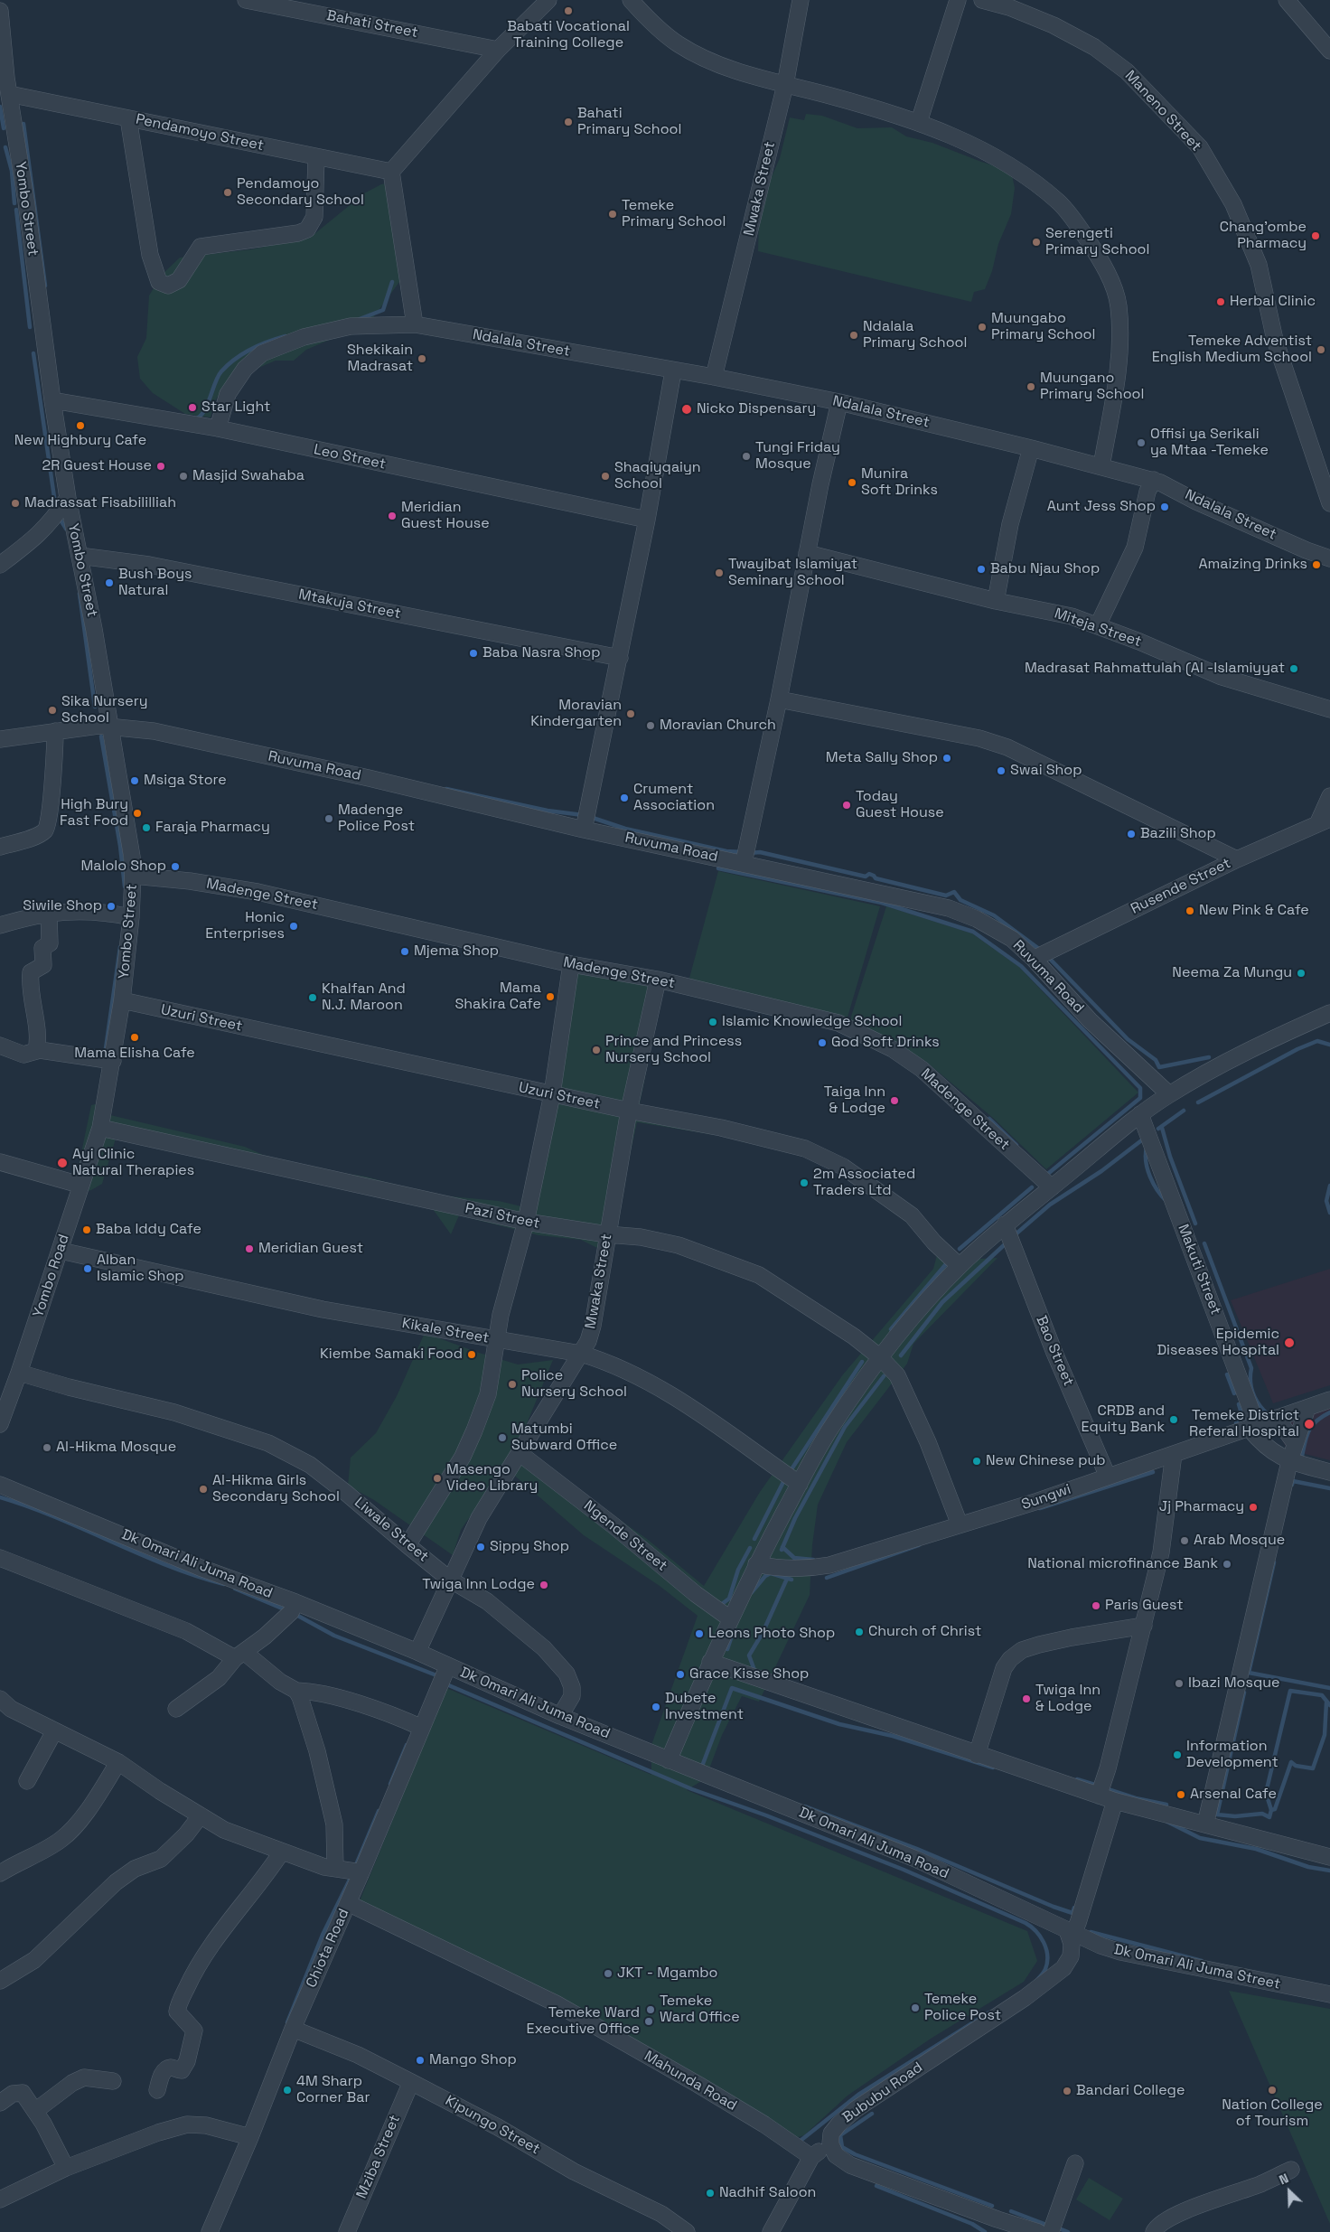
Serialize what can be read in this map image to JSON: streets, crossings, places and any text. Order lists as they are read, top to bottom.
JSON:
{
  "streets": {
    "street": [
      "Bahati Street",
      "Maneno Street",
      "Pendamoyo Street",
      "Mwaka Street",
      "Yombo Street",
      "Ndalala Street",
      "Leo Street",
      "Mtakuja Street",
      "Miteja Street",
      "Ruvuma Road",
      "Rusende Street",
      "Madenge Street",
      "Uzuri Street",
      "Pazi Street",
      "Makuti Street",
      "Yombo Road",
      "Kikale Street",
      "Bao Street",
      "Sungwi",
      "Liwale Street",
      "Ngende Street",
      "Dk Omari Ali Juma Road",
      "Chiota Road",
      "Dk Omari Ali Juma Street",
      "Mahunda Road",
      "Bububu Road",
      "Kipungo Street",
      "Mziba Street"
    ]
  },
  "crossings": [
    ["Pendamoyo Street", "Yombo Street"],
    ["Mwaka Street", "Ndalala Street"],
    ["Mwaka Street", "Madenge Street"],
    ["Mwaka Street", "Uzuri Street"],
    ["Mwaka Street", "Pazi Street"],
    ["Mwaka Street", "Kikale Street"],
    ["Mwaka Street", "Liwale Street"],
    ["Mwaka Street", "Ngende Street"],
    ["Mwaka Street", "Dk Omari Ali Juma Road"],
    ["Yombo Street", "Leo Street"],
    ["Yombo Street", "Mtakuja Street"],
    ["Yombo Street", "Ruvuma Road"],
    ["Yombo Street", "Madenge Street"],
    ["Yombo Street", "Uzuri Street"],
    ["Yombo Street", "Pazi Street"],
    ["Yombo Street", "Yombo Road"],
    ["Ndalala Street", "Leo Street"],
    ["Ruvuma Road", "Rusende Street"],
    ["Pazi Street", "Yombo Road"],
    ["Pazi Street", "Sungwi"],
    ["Makuti Street", "Sungwi"],
    ["Yombo Road", "Kikale Street"],
    ["Yombo Road", "Liwale Street"],
    ["Bao Street", "Sungwi"],
    ["Liwale Street", "Dk Omari Ali Juma Road"],
    ["Dk Omari Ali Juma Road", "Chiota Road"],
    ["Dk Omari Ali Juma Road", "Dk Omari Ali Juma Street"],
    ["Dk Omari Ali Juma Road", "Bububu Road"],
    ["Chiota Road", "Mahunda Road"],
    ["Chiota Road", "Kipungo Street"],
    ["Dk Omari Ali Juma Street", "Bububu Road"],
    ["Kipungo Street", "Mziba Street"]
  ],
  "places": [
    "Babati Vocational Training College",
    "Bahati Primary School",
    "Pendamoyo Secondary School",
    "Temeke Primary School",
    "Chang'ombe Pharmacy",
    "Serengeti Primary School",
    "Herbal Clinic",
    "Muungabo Primary School",
    "Ndalala Primary School",
    "Temeke Adventist English Medium School",
    "Shekikain Madrasat",
    "Muungano Primary School",
    "Star Light",
    "Nicko Dispensary",
    "New Highbury Cafe",
    "Offisi ya Serikali ya Mtaa -Temeke",
    "Tungi Friday Mosque",
    "2R Guest House",
    "Masjid Swahaba",
    "Shaqiyqaiyn School",
    "Munira Soft Drinks",
    "Madrassat Fisabililliah",
    "Aunt Jess Shop",
    "Meridian Guest House",
    "Amaizing Drinks",
    "Babu Njau Shop",
    "Twayibat Islamiyat Seminary School",
    "Bush Boys Natural",
    "Baba Nasra Shop",
    "Madrasat Rahmattulah (Al -Islamiyyat",
    "Sika Nursery School",
    "Moravian Kindergarten",
    "Moravian Church",
    "Meta Sally Shop",
    "Swai Shop",
    "Msiga Store",
    "Crument Association",
    "Today Guest House",
    "High Bury Fast Food",
    "Madenge Police Post",
    "Faraja Pharmacy",
    "Bazili Shop",
    "Malolo Shop",
    "Siwile Shop",
    "New Pink & Cafe",
    "Honic Enterprises",
    "Mjema Shop",
    "Neema Za Mungu",
    "Mama Shakira Cafe",
    "Khalfan And N.J. Maroon",
    "Islamic Knowledge School",
    "Mama Elisha Cafe",
    "God Soft Drinks",
    "Prince and Princess Nursery School",
    "Taiga Inn & Lodge",
    "Ayi Clinic Natural Therapies",
    "2m Associated Traders Ltd",
    "Baba Iddy Cafe",
    "Meridian Guest",
    "Alban Islamic Shop",
    "Epidemic Diseases Hospital",
    "Kiembe Samaki Food",
    "Police Nursery School",
    "CRDB and Equity Bank",
    "Temeke District Referal Hospital",
    "Matumbi Subward Office",
    "Al-Hikma Mosque",
    "New Chinese pub",
    "Masengo Video Library",
    "Al-Hikma Girls Secondary School",
    "Jj Pharmacy",
    "Arab Mosque",
    "Sippy Shop",
    "National microfinance Bank",
    "Twiga Inn Lodge",
    "Paris Guest",
    "Church of Christ",
    "Leons Photo Shop",
    "Grace Kisse Shop",
    "Ibazi Mosque",
    "Twiga Inn & Lodge",
    "Dubete Investment",
    "Information Development",
    "Arsenal Cafe",
    "JKT - Mgambo",
    "Temeke Police Post",
    "Temeke Ward Office",
    "Temeke Ward Executive Office",
    "Mango Shop",
    "4M Sharp Corner Bar",
    "Nation College of Tourism",
    "Bandari College",
    "Nadhif Saloon"
  ],
  "north": "top left"
}
